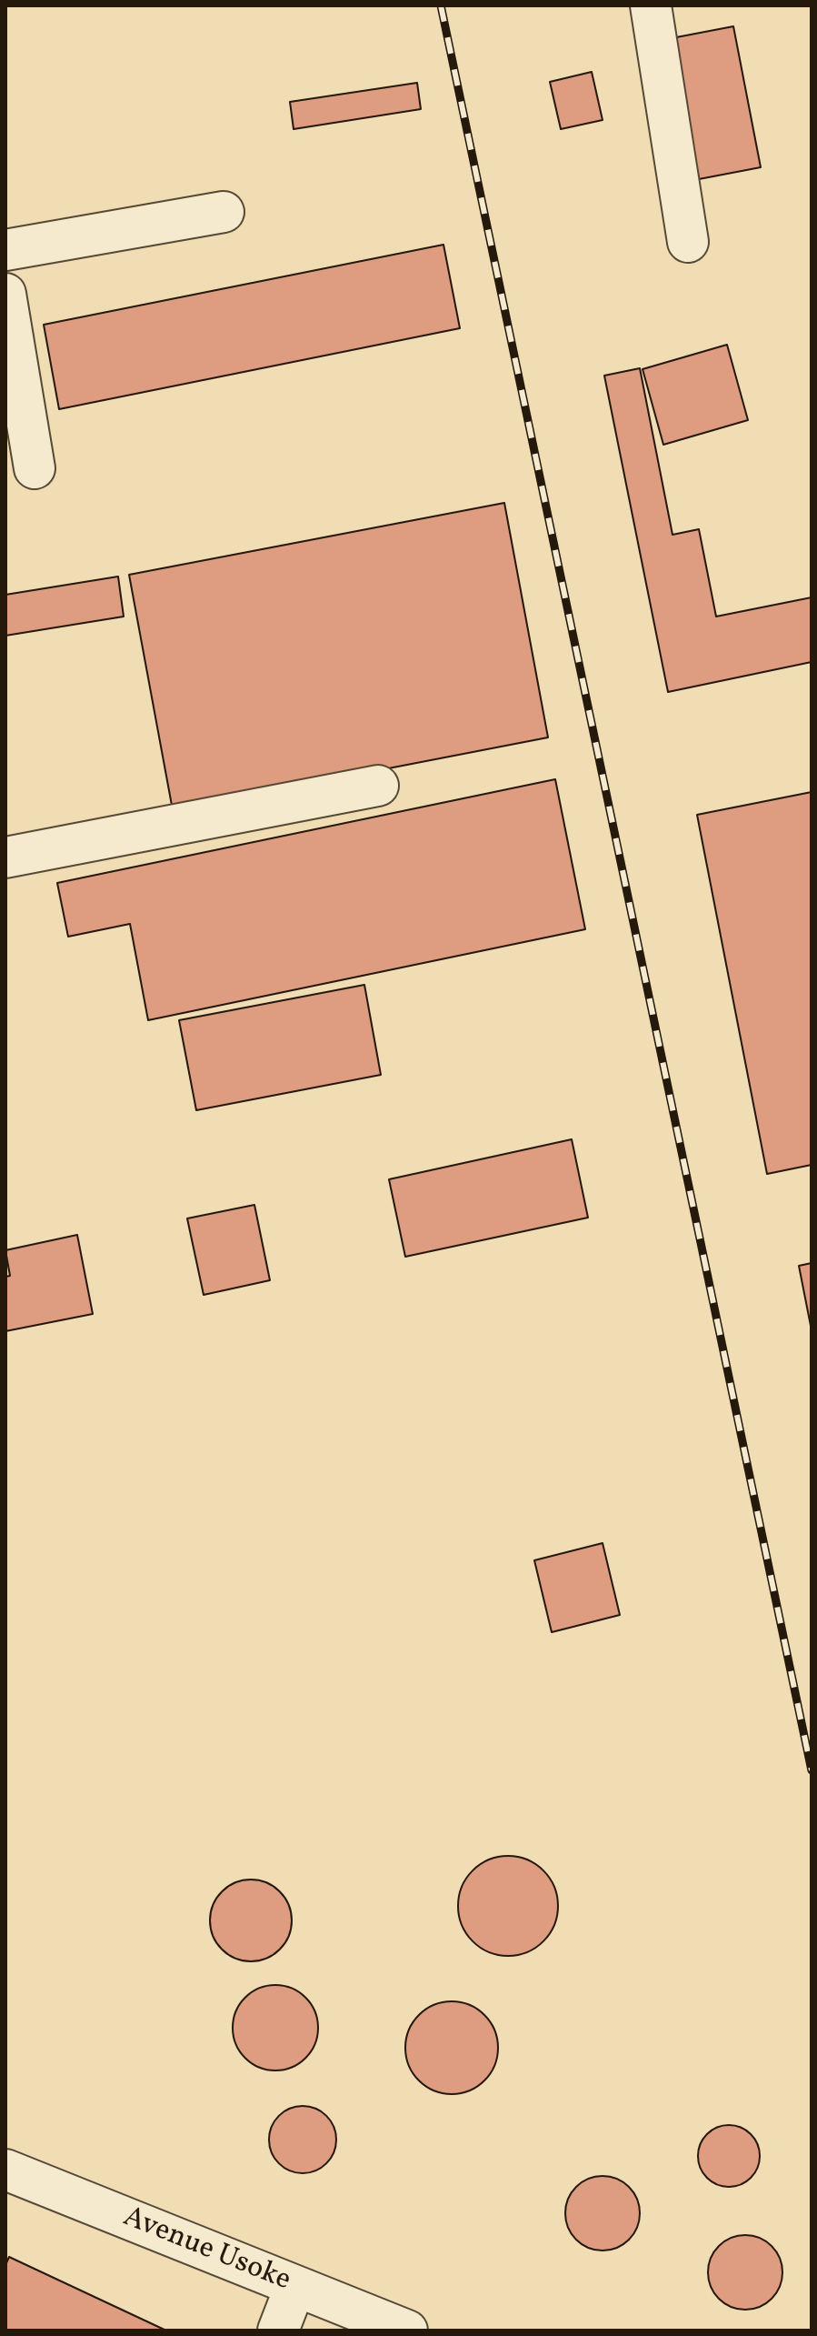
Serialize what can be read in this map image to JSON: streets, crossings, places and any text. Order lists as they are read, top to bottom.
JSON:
{
  "streets": {
    "street": ["Avenue Usoke"]
  }
}
